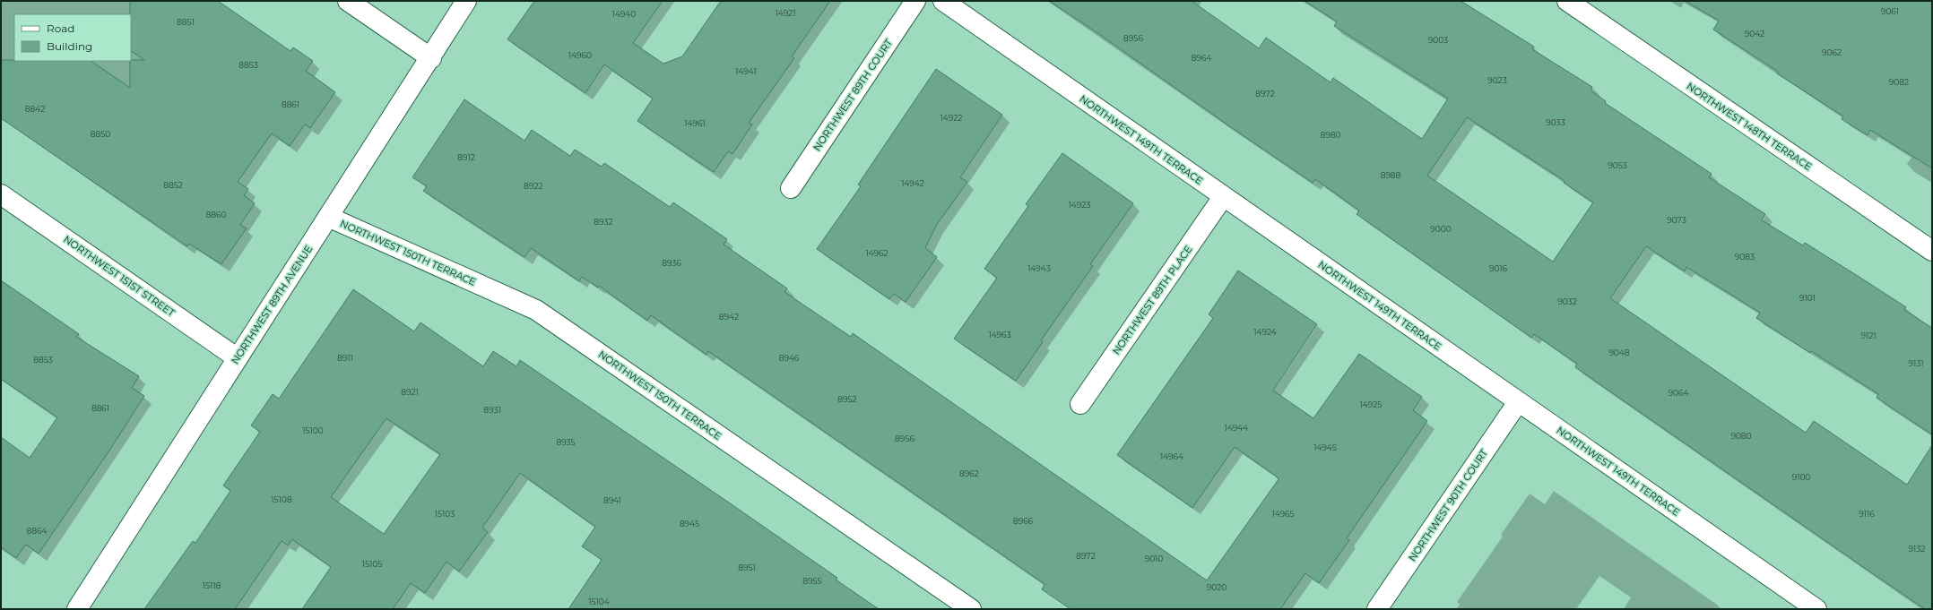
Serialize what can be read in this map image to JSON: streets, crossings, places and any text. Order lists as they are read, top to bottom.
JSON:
{
  "streets": {
    "street": [
      "NORTHWEST 89TH COURT",
      "NORTHWEST 148TH TERRACE",
      "NORTHWEST 149TH TERRACE",
      "NORTHWEST 150TH TERRACE",
      "NORTHWEST 151ST STREET",
      "NORTHWEST 89TH PLACE",
      "NORTHWEST 89TH AVENUE",
      "NORTHWEST 90TH COURT"
    ]
  },
  "crossings": [
    ["NORTHWEST 149TH TERRACE", "NORTHWEST 89TH PLACE"],
    ["NORTHWEST 149TH TERRACE", "NORTHWEST 90TH COURT"],
    ["NORTHWEST 150TH TERRACE", "NORTHWEST 89TH AVENUE"],
    ["NORTHWEST 151ST STREET", "NORTHWEST 89TH AVENUE"]
  ],
  "house_numbers": [
    "9061",
    "14921",
    "14940",
    "8851",
    "9042",
    "8956",
    "9003",
    "9062",
    "14960",
    "8964",
    "8853",
    "14941",
    "9023",
    "9082",
    "8972",
    "8861",
    "8842",
    "14922",
    "9033",
    "14961",
    "8850",
    "8980",
    "8912",
    "9053",
    "8988",
    "14942",
    "8852",
    "8922",
    "14923",
    "8860",
    "9073",
    "8932",
    "9000",
    "14962",
    "9083",
    "8936",
    "14943",
    "9016",
    "9101",
    "9032",
    "8942",
    "14924",
    "14963",
    "9121",
    "9048",
    "8911",
    "8946",
    "8853",
    "9131",
    "8921",
    "9064",
    "8952",
    "14925",
    "8861",
    "8931",
    "14944",
    "15100",
    "9080",
    "8956",
    "8935",
    "14945",
    "14964",
    "8962",
    "9100",
    "15108",
    "8941",
    "15103",
    "14965",
    "9116",
    "8966",
    "8945",
    "8864",
    "9132",
    "8972",
    "9010",
    "15105",
    "8951",
    "8955",
    "15118",
    "9020",
    "15104"
  ],
  "legend": ["Road", "Building"]
}
